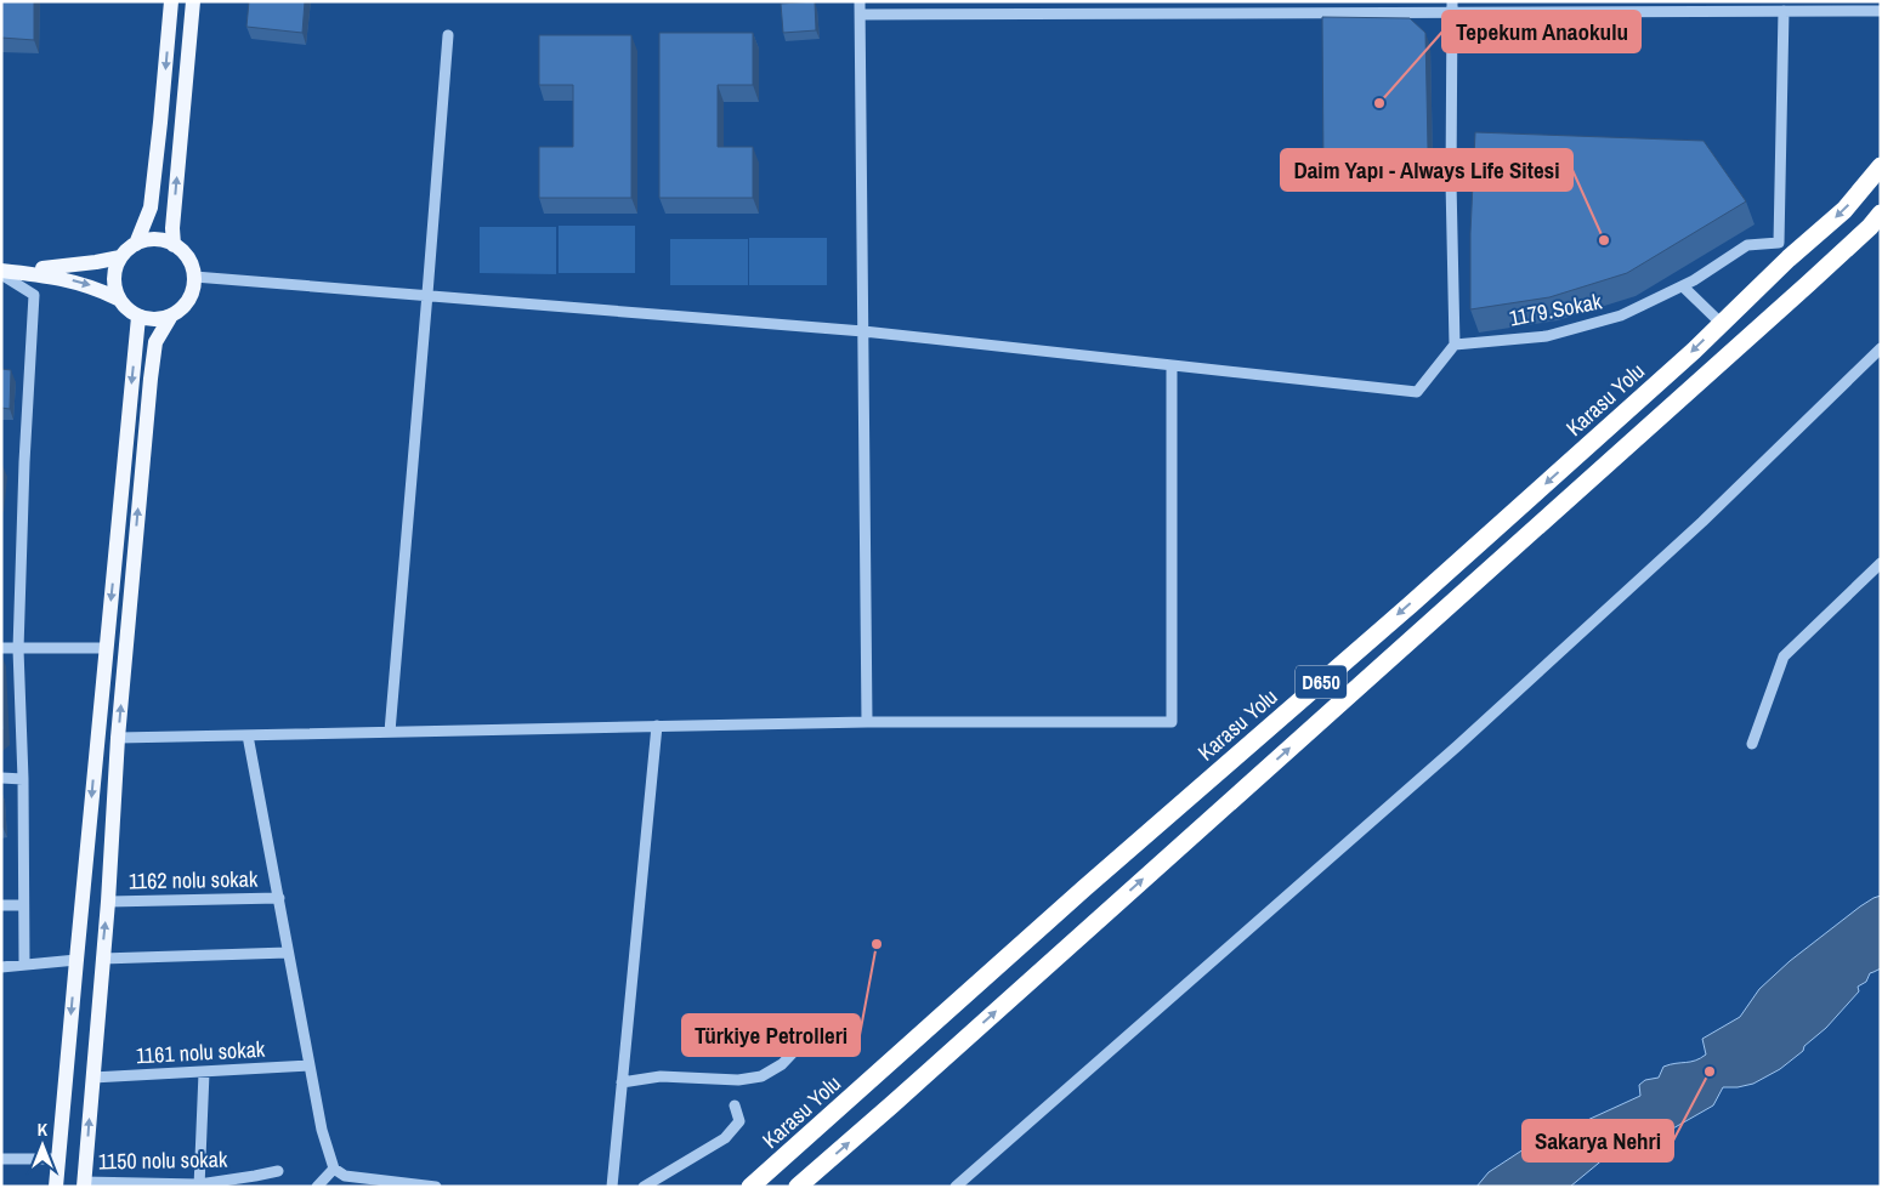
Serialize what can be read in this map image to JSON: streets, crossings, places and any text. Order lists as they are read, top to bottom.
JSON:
{
  "streets": {
    "highway": ["Karasu Yolu", "D650"],
    "street": [
      "1179.Sokak",
      "1162 nolu sokak",
      "1161 nolu sokak",
      "1150 nolu sokak"
    ]
  },
  "crossings": [
    ["1179.Sokak", "Karasu Yolu"]
  ],
  "places": [
    "Tepekum Anaokulu",
    "Daim Yapı - Always Life Sitesi",
    "Türkiye Petrolleri",
    "Sakarya Nehri"
  ],
  "north": "top"
}
